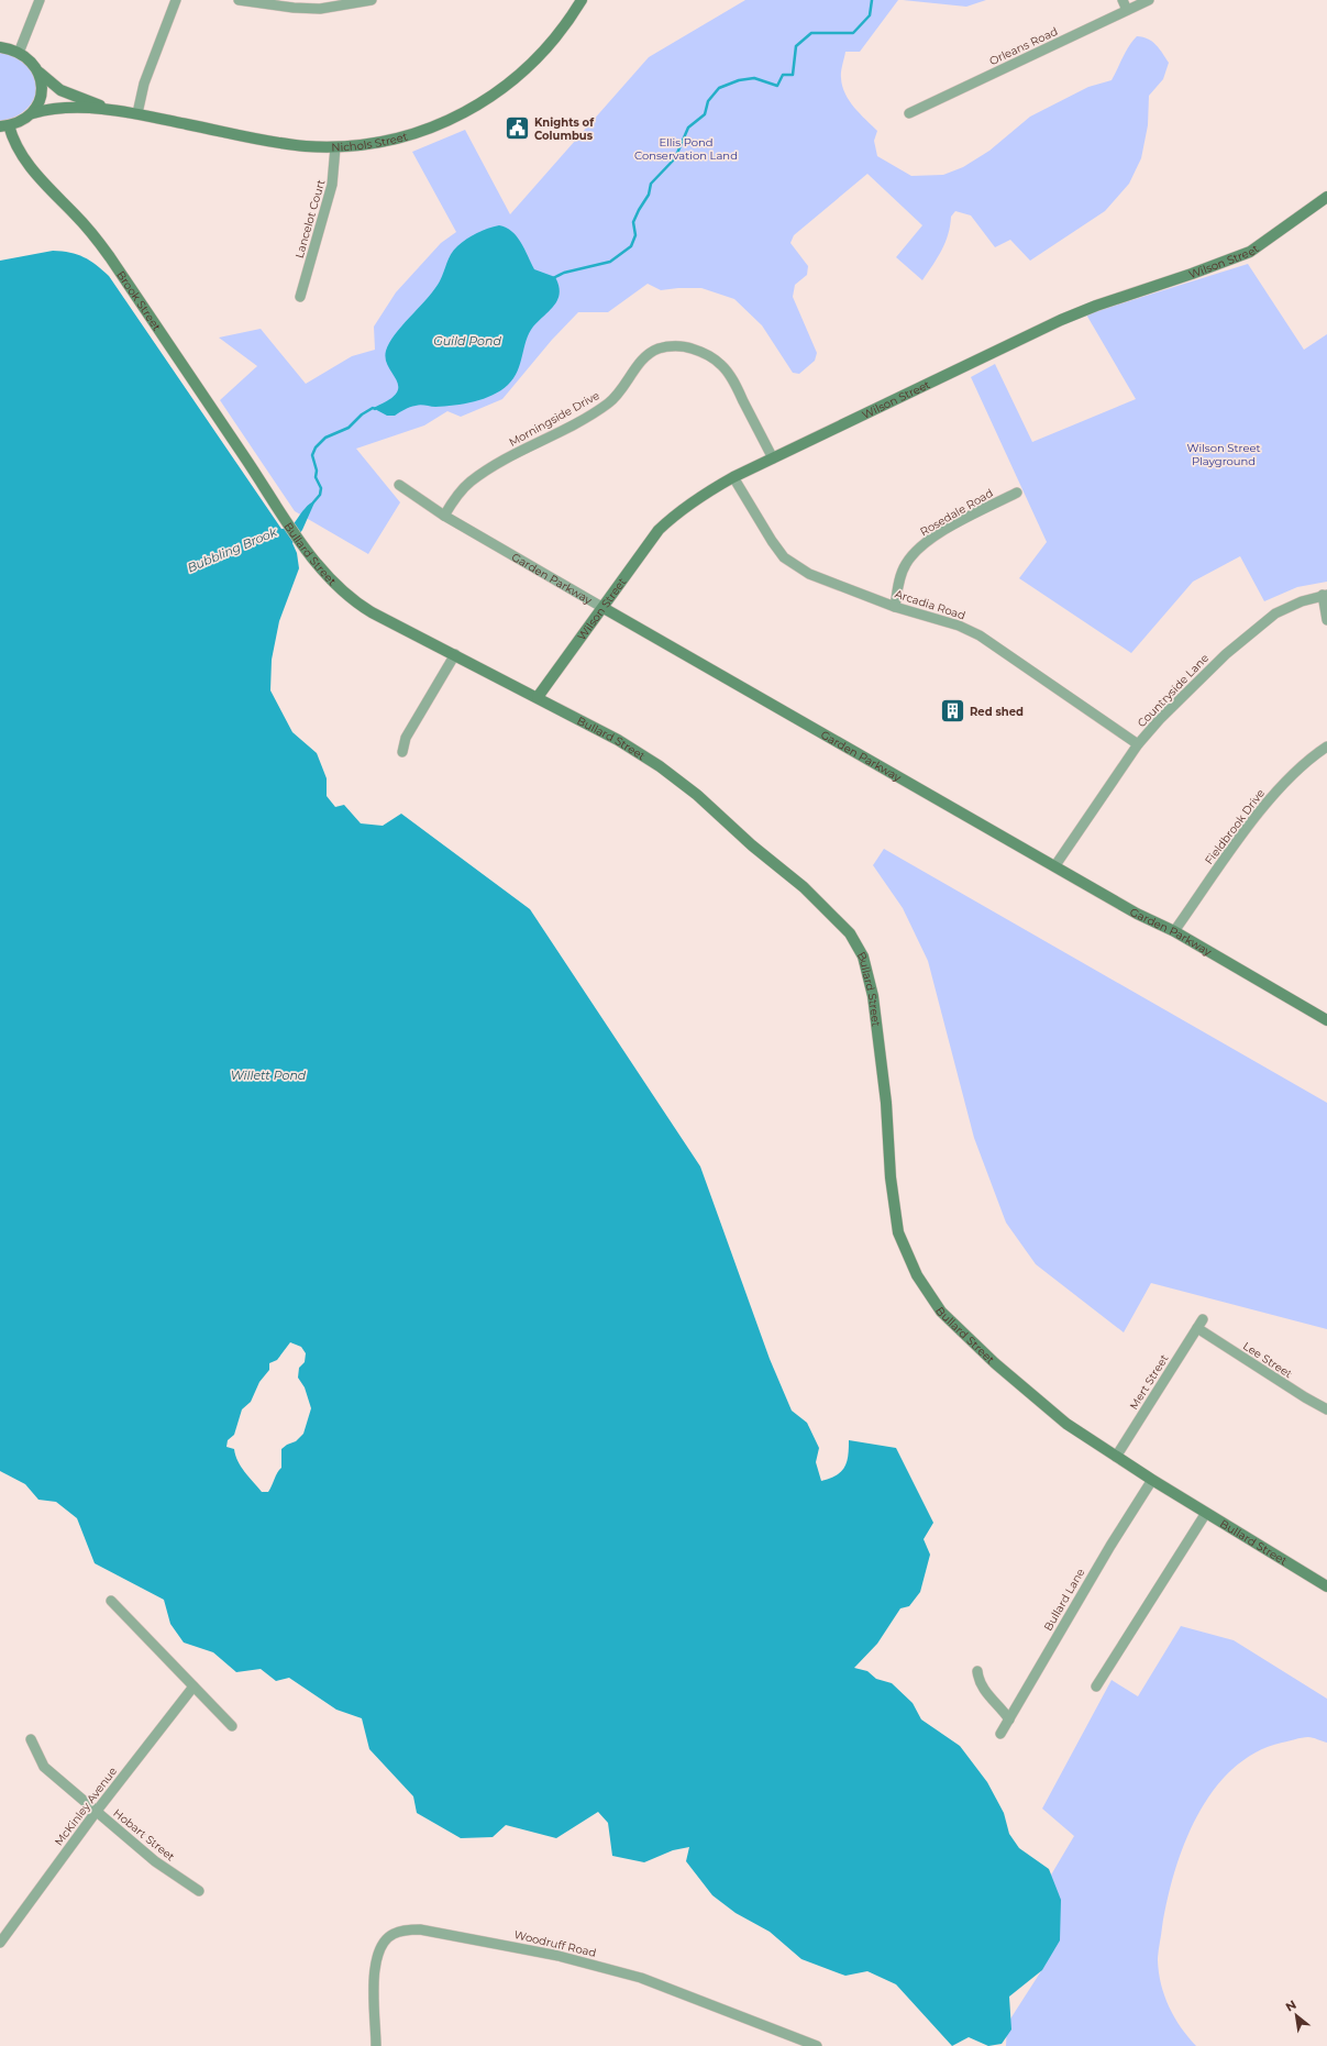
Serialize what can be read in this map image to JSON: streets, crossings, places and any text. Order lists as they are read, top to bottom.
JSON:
{
  "streets": {
    "main road": [
      "Nichols Street",
      "Wilson Street",
      "Brook Street",
      "Bullard Street",
      "Garden Parkway"
    ],
    "street": [
      "Orleans Road",
      "Lancelot Court",
      "Morningside Drive",
      "Rosedale Road",
      "Arcadia Road",
      "Countryside Lane",
      "Fieldbrook Drive",
      "Lee Street",
      "Mert Street",
      "Bullard Lane",
      "McKinley Avenue",
      "Hobart Street",
      "Woodruff Road"
    ]
  },
  "crossings": [
    ["Nichols Street", "Lancelot Court"],
    ["Nichols Street", "Brook Street"],
    ["Wilson Street", "Morningside Drive"],
    ["Wilson Street", "Bullard Street"],
    ["Wilson Street", "Garden Parkway"],
    ["Wilson Street", "Arcadia Road"],
    ["Brook Street", "Bullard Street"],
    ["Morningside Drive", "Garden Parkway"],
    ["Rosedale Road", "Arcadia Road"],
    ["Bullard Street", "Mert Street"],
    ["Bullard Street", "Bullard Lane"],
    ["Garden Parkway", "Countryside Lane"],
    ["Garden Parkway", "Fieldbrook Drive"],
    ["Arcadia Road", "Countryside Lane"],
    ["Lee Street", "Mert Street"],
    ["McKinley Avenue", "Hobart Street"]
  ],
  "water": ["Guild Pond", "Bubbling Brook", "Willett Pond"],
  "parks": ["Ellis Pond Conservation Land", "Wilson Street Playground"],
  "places": {
    "public building": ["Knights of Columbus"],
    "building": ["Red shed"]
  },
  "north": "top left"
}
